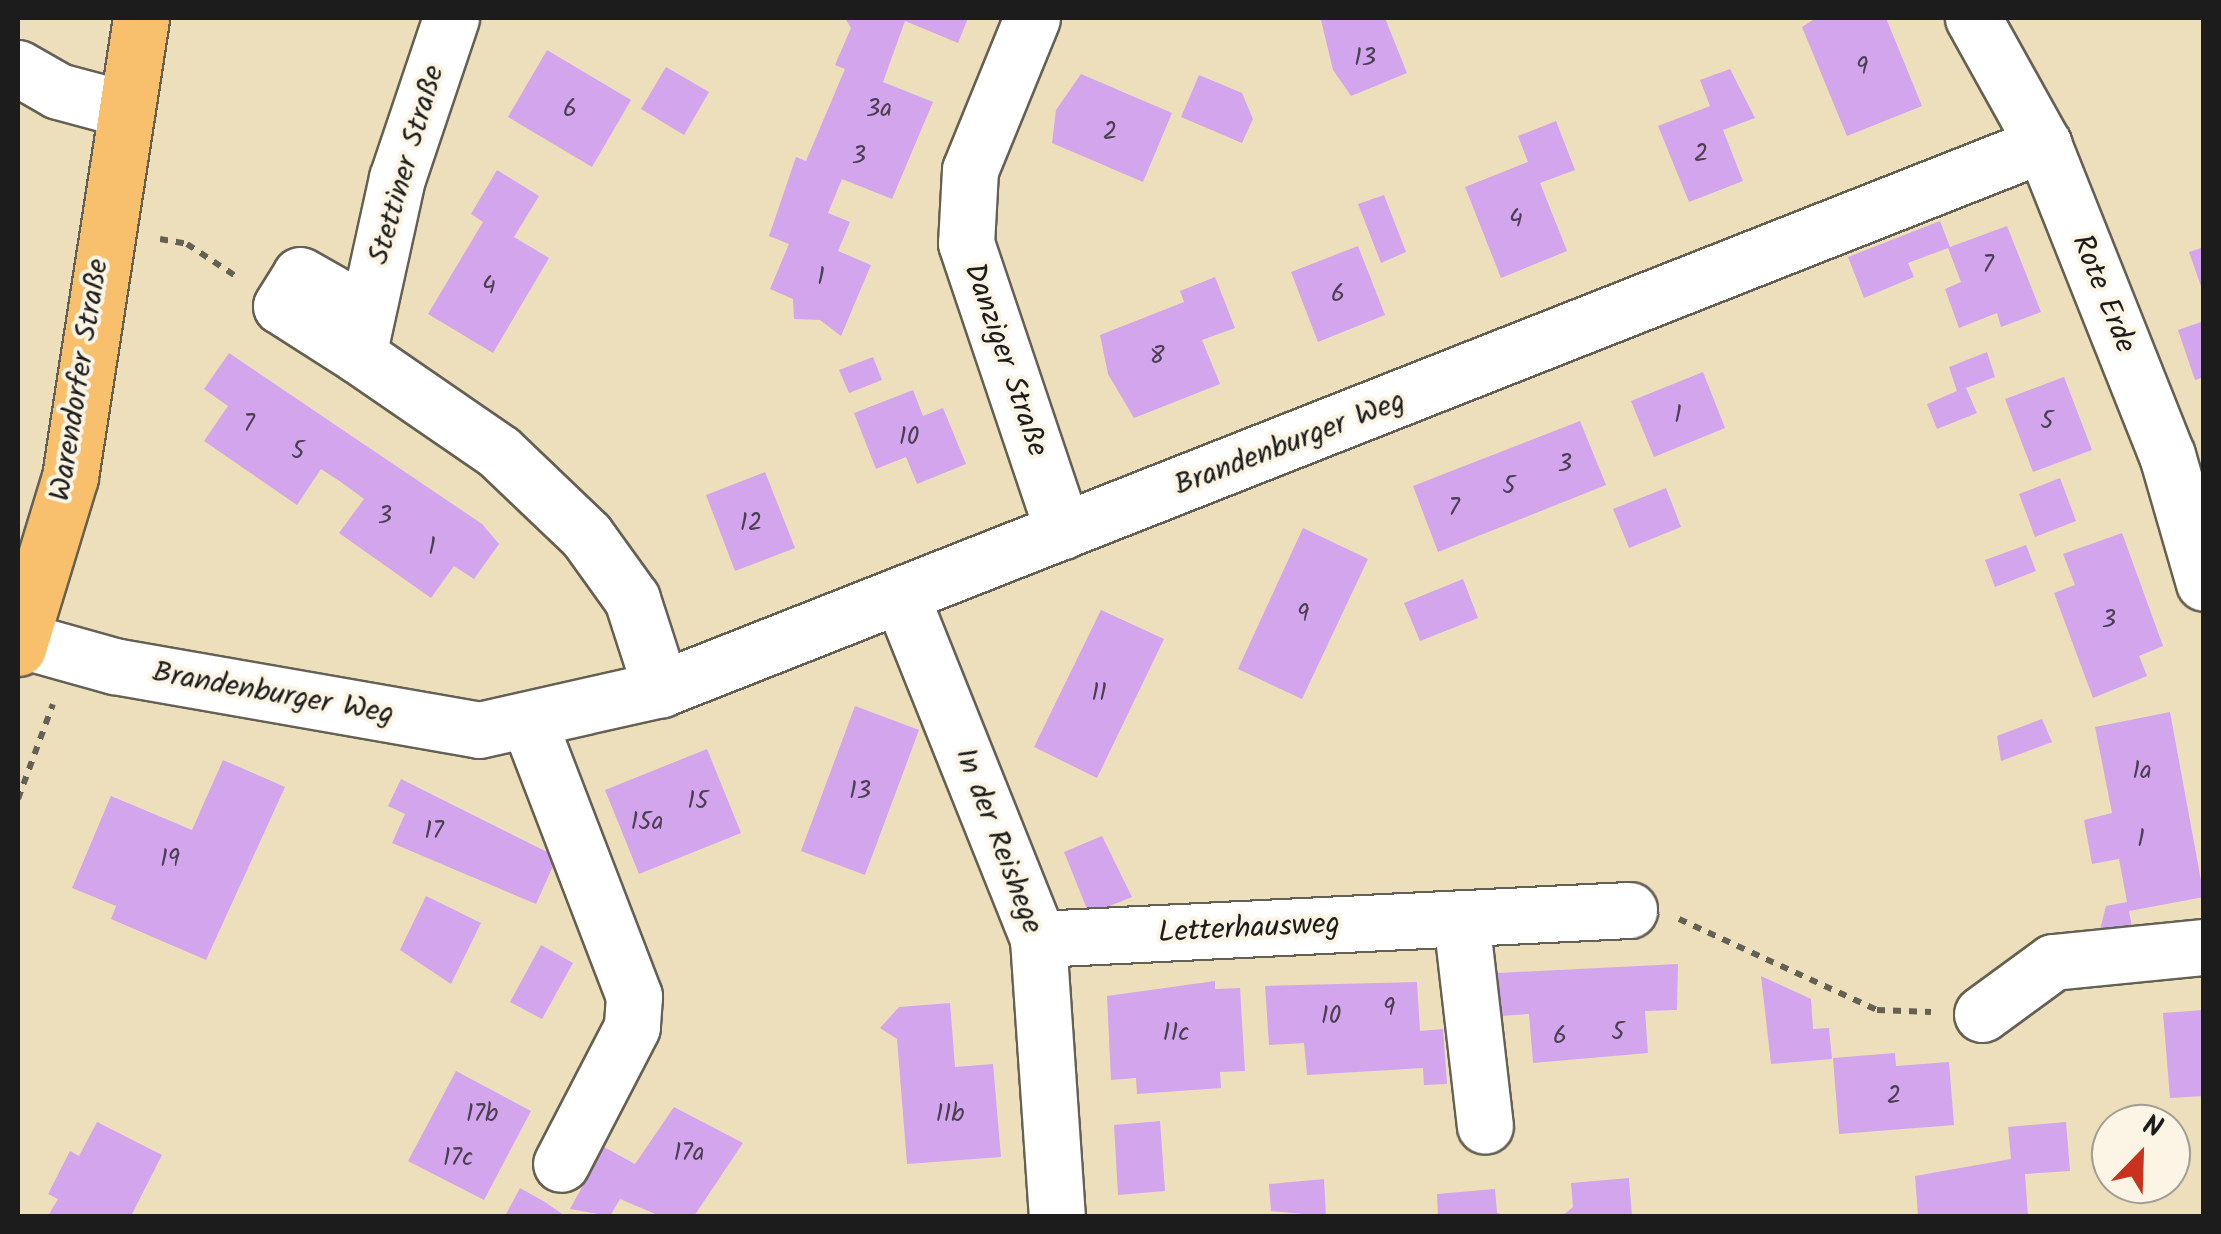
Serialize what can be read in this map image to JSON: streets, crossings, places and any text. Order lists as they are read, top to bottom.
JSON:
{
  "streets": {
    "main road": ["Warendorfer Straße"],
    "street": [
      "Stettiner Straße",
      "Rote Erde",
      "Danziger Straße",
      "Brandenburger Weg",
      "In der Reishege",
      "Letterhausweg"
    ]
  },
  "crossings": [
    ["Rote Erde", "Brandenburger Weg"],
    ["Danziger Straße", "Brandenburger Weg"],
    ["Warendorfer Straße", "Brandenburger Weg"],
    ["Brandenburger Weg", "In der Reishege"],
    ["In der Reishege", "Letterhausweg"]
  ],
  "house_numbers": [
    "13",
    "9",
    "6",
    "3a",
    "2",
    "2",
    "3",
    "4",
    "7",
    "1",
    "4",
    "6",
    "8",
    "1",
    "5",
    "7",
    "10",
    "5",
    "3",
    "5",
    "7",
    "3",
    "12",
    "1",
    "9",
    "3",
    "11",
    "1a",
    "13",
    "15",
    "15a",
    "17",
    "1",
    "19",
    "9",
    "10",
    "5",
    "11c",
    "6",
    "2",
    "17b",
    "11b",
    "17a",
    "17c"
  ],
  "north": "top right"
}
